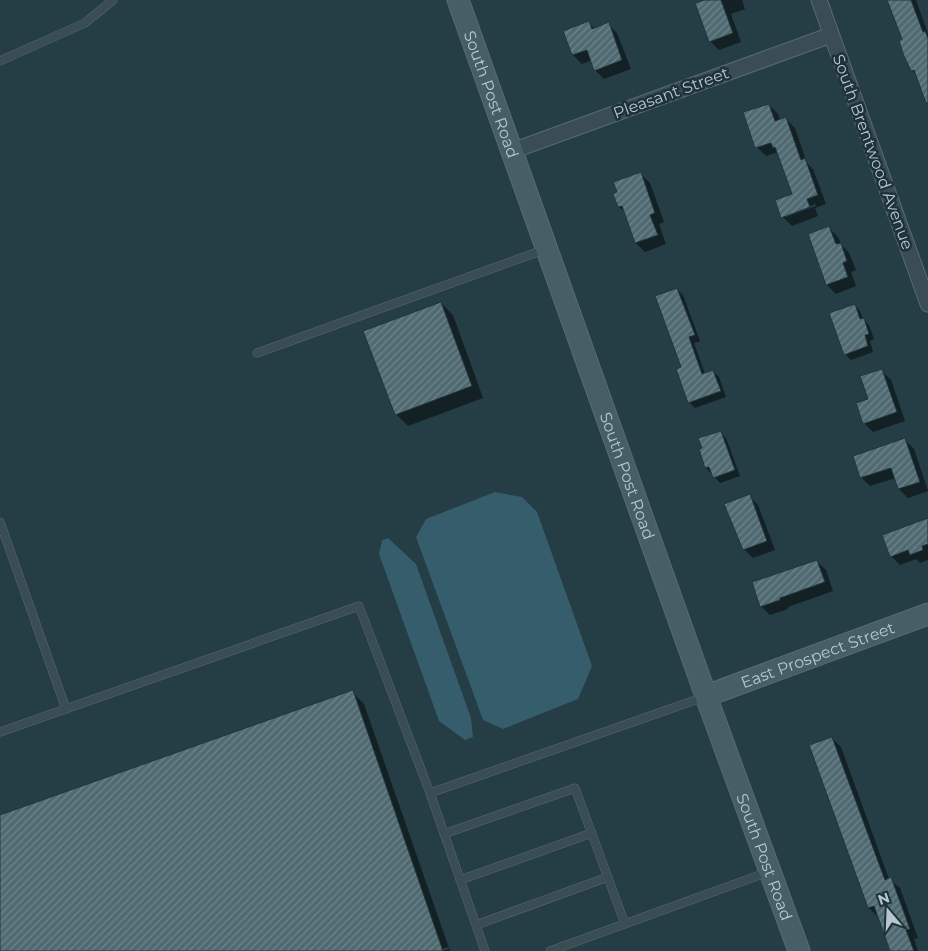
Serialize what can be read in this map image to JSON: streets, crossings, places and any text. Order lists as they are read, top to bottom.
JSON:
{
  "streets": {
    "main road": ["South Post Road", "East Prospect Street"],
    "street": ["Pleasant Street", "South Brentwood Avenue"]
  },
  "crossings": [
    ["Pleasant Street", "South Post Road"],
    ["Pleasant Street", "South Brentwood Avenue"],
    ["South Post Road", "East Prospect Street"]
  ],
  "north": "top"
}
